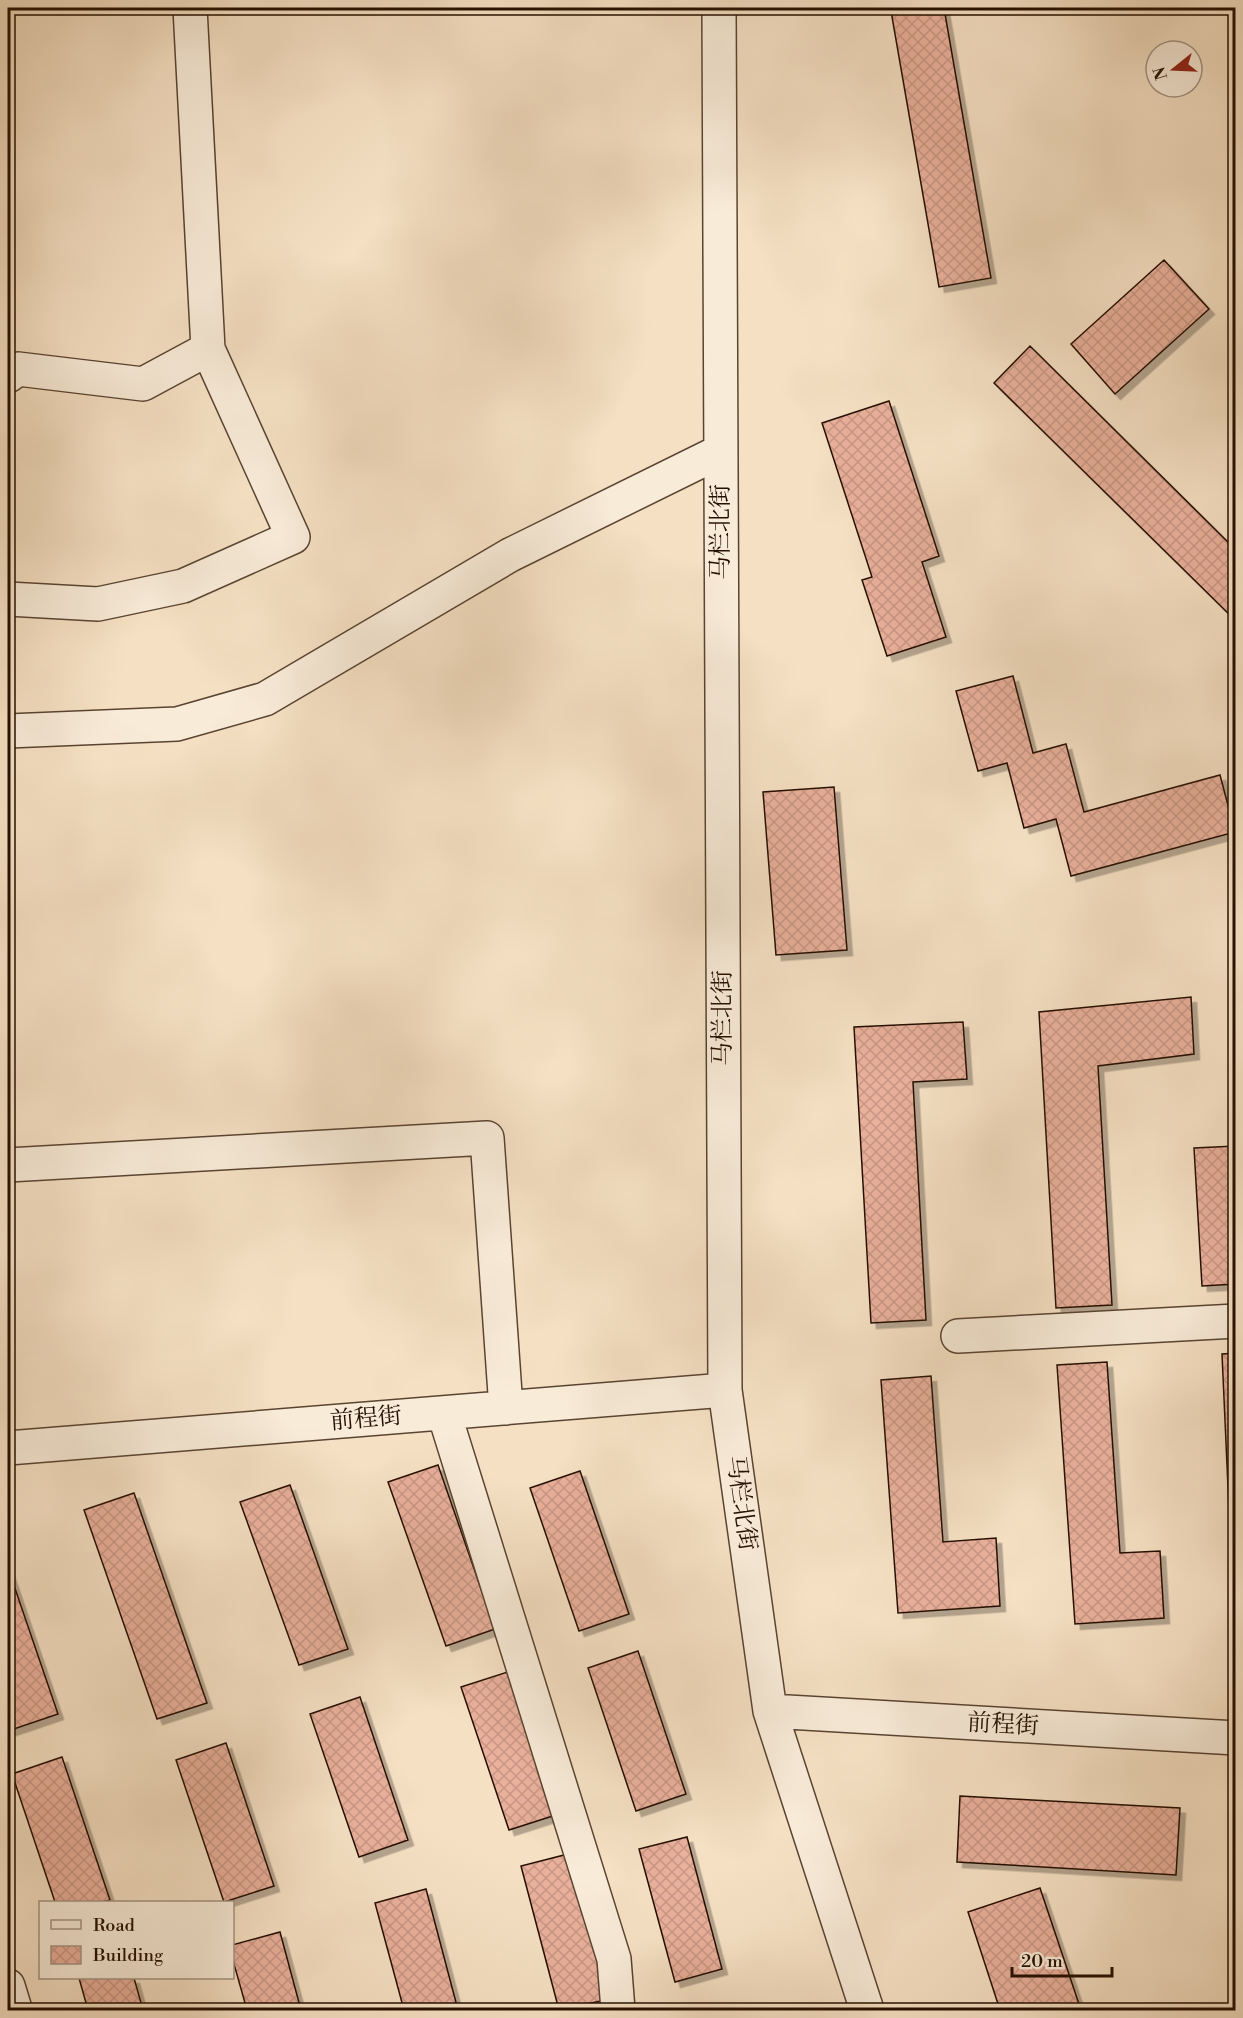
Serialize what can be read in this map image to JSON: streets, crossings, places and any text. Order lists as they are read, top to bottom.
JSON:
{
  "streets": {
    "street": ["马栏北街", "前程街"]
  },
  "crossings": [
    ["马栏北街", "前程街"]
  ],
  "legend": ["Road", "Building"],
  "scale_bar": "20 m",
  "north": "left"
}
